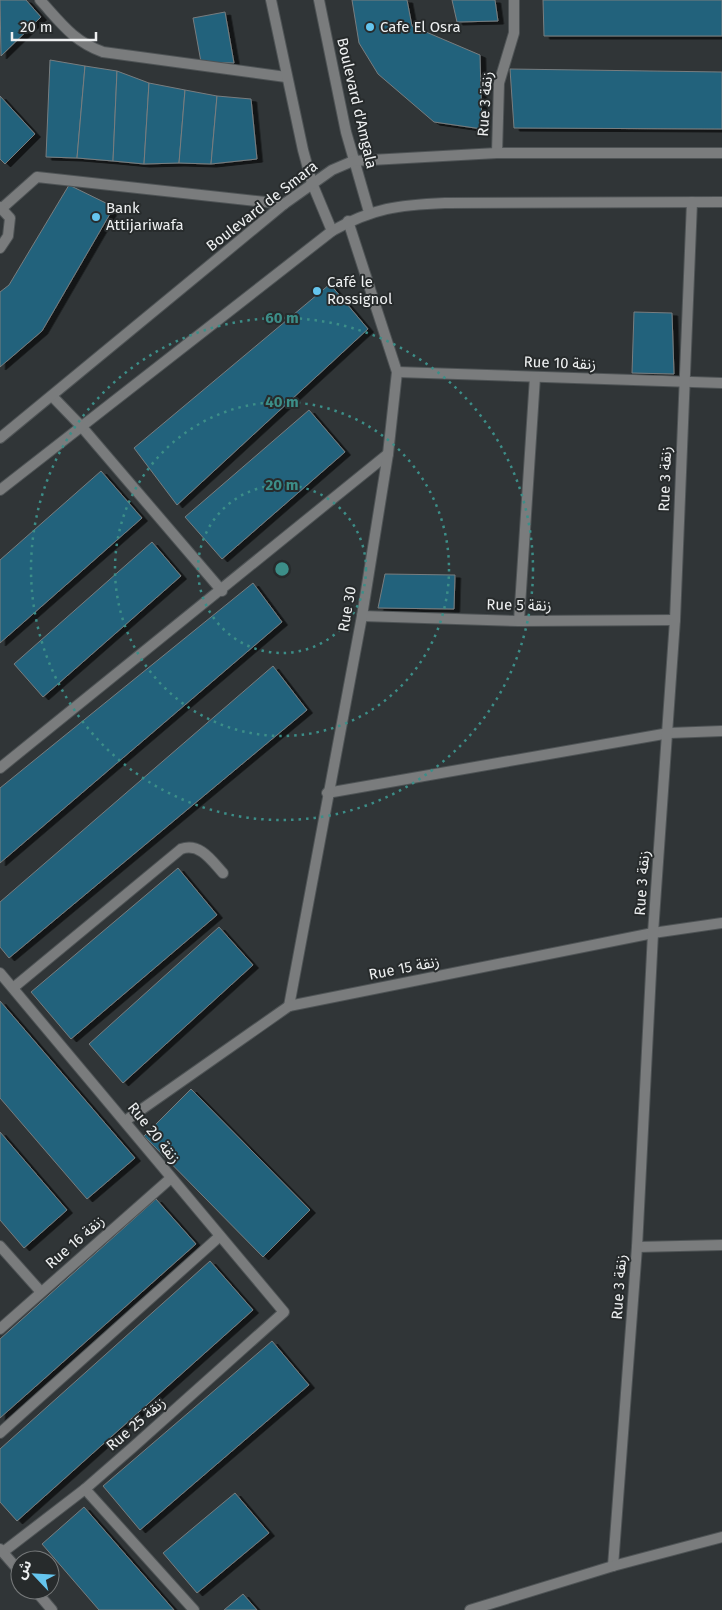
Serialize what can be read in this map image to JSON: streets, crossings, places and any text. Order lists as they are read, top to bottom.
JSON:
{
  "streets": {
    "street": [
      "Boulevard d'Amgala",
      "Rue 3 زنقة",
      "Boulevard de Smara",
      "Rue 10 زنقة",
      "Rue 5 زنقة",
      "Rue 30",
      "Rue 15 زنقة",
      "Rue 20 زنقة",
      "Rue 16 زنقة",
      "Rue 25 زنقة"
    ]
  },
  "crossings": [
    ["Boulevard d'Amgala", "Boulevard de Smara"],
    ["Rue 3 زنقة", "Boulevard de Smara"],
    ["Rue 3 زنقة", "Rue 10 زنقة"],
    ["Rue 3 زنقة", "Rue 5 زنقة"],
    ["Rue 3 زنقة", "Rue 15 زنقة"],
    ["Rue 10 زنقة", "Rue 30"],
    ["Rue 5 زنقة", "Rue 30"],
    ["Rue 30", "Rue 15 زنقة"],
    ["Rue 15 زنقة", "Rue 20 زنقة"],
    ["Rue 20 زنقة", "Rue 16 زنقة"],
    ["Rue 20 زنقة", "Rue 25 زنقة"]
  ],
  "places": ["Cafe El Osra", "Bank Attijariwafa", "Café le Rossignol"],
  "scale_bar": "20 m",
  "north": "top left",
  "rings": ["60 m", "40 m", "20 m"]
}
